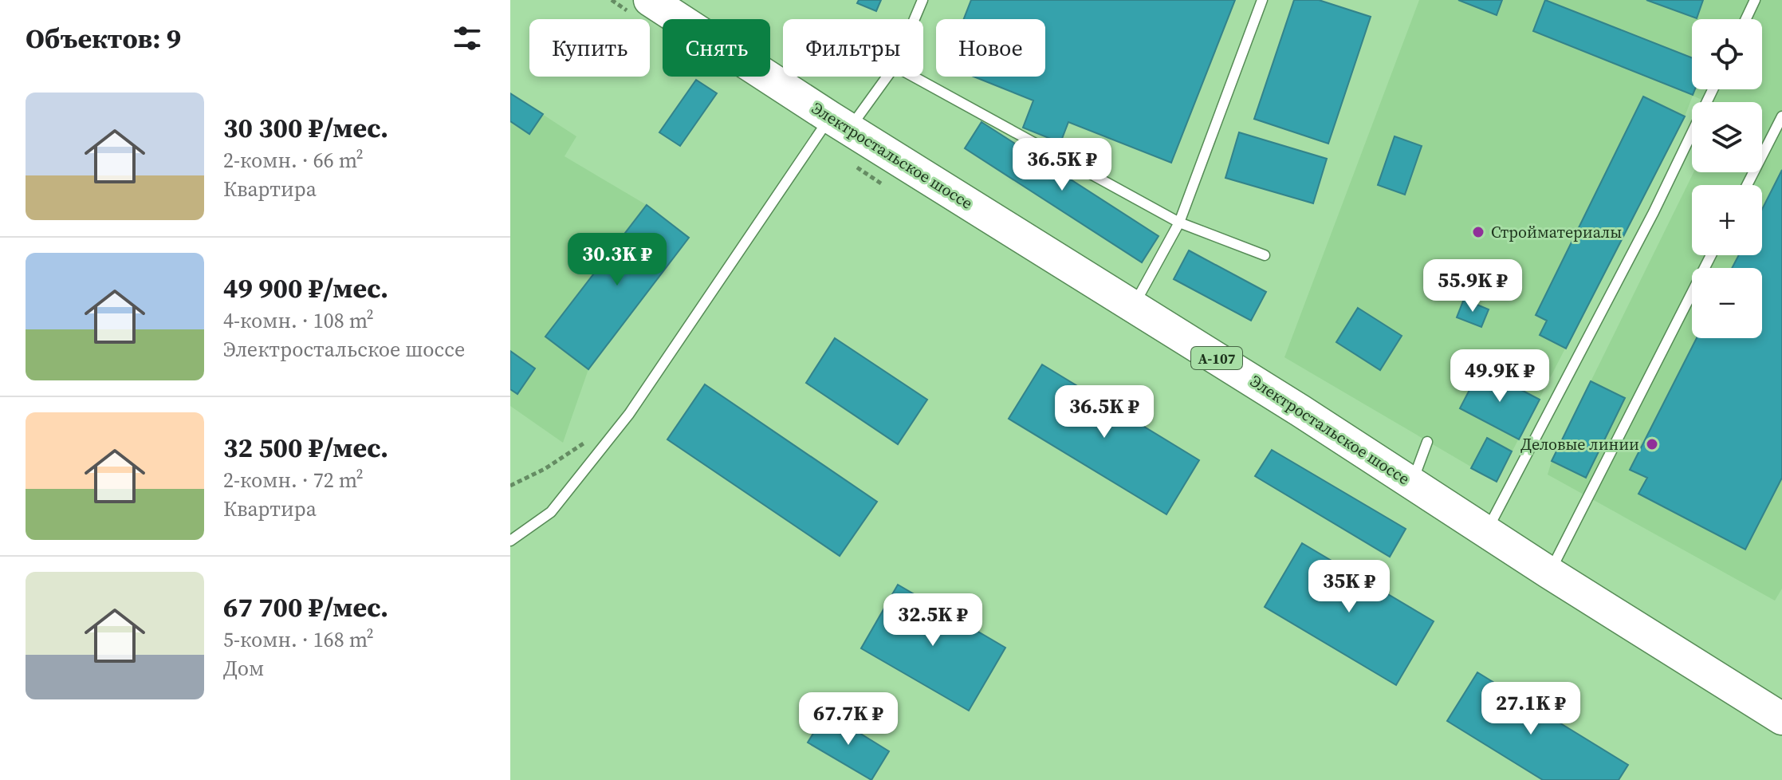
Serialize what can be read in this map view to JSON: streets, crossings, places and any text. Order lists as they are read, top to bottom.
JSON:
{
  "streets": {
    "main road": ["Электростальское шоссе", "А-107"]
  },
  "places": ["Стройматериалы", "Деловые линии"],
  "page": {
    "heading": "Объектов: 9",
    "map_buttons": ["+", "−"],
    "chip": [
      "Купить",
      "Снять",
      "Фильтры",
      "Новое"
    ],
    "list": [
      {
        "name": "30 300 ₽/мес.",
        "note": "2-комн. · 66 m² · Квартира"
      },
      {
        "name": "49 900 ₽/мес.",
        "note": "4-комн. · 108 m² · Электростальское шоссе"
      },
      {
        "name": "32 500 ₽/мес.",
        "note": "2-комн. · 72 m² · Квартира"
      },
      {
        "name": "67 700 ₽/мес.",
        "note": "5-комн. · 168 m² · Дом"
      }
    ],
    "price": [
      "36.5K ₽",
      "30.3K ₽",
      "55.9K ₽",
      "49.9K ₽",
      "36.5K ₽",
      "35K ₽",
      "32.5K ₽",
      "27.1K ₽",
      "67.7K ₽"
    ]
  }
}
